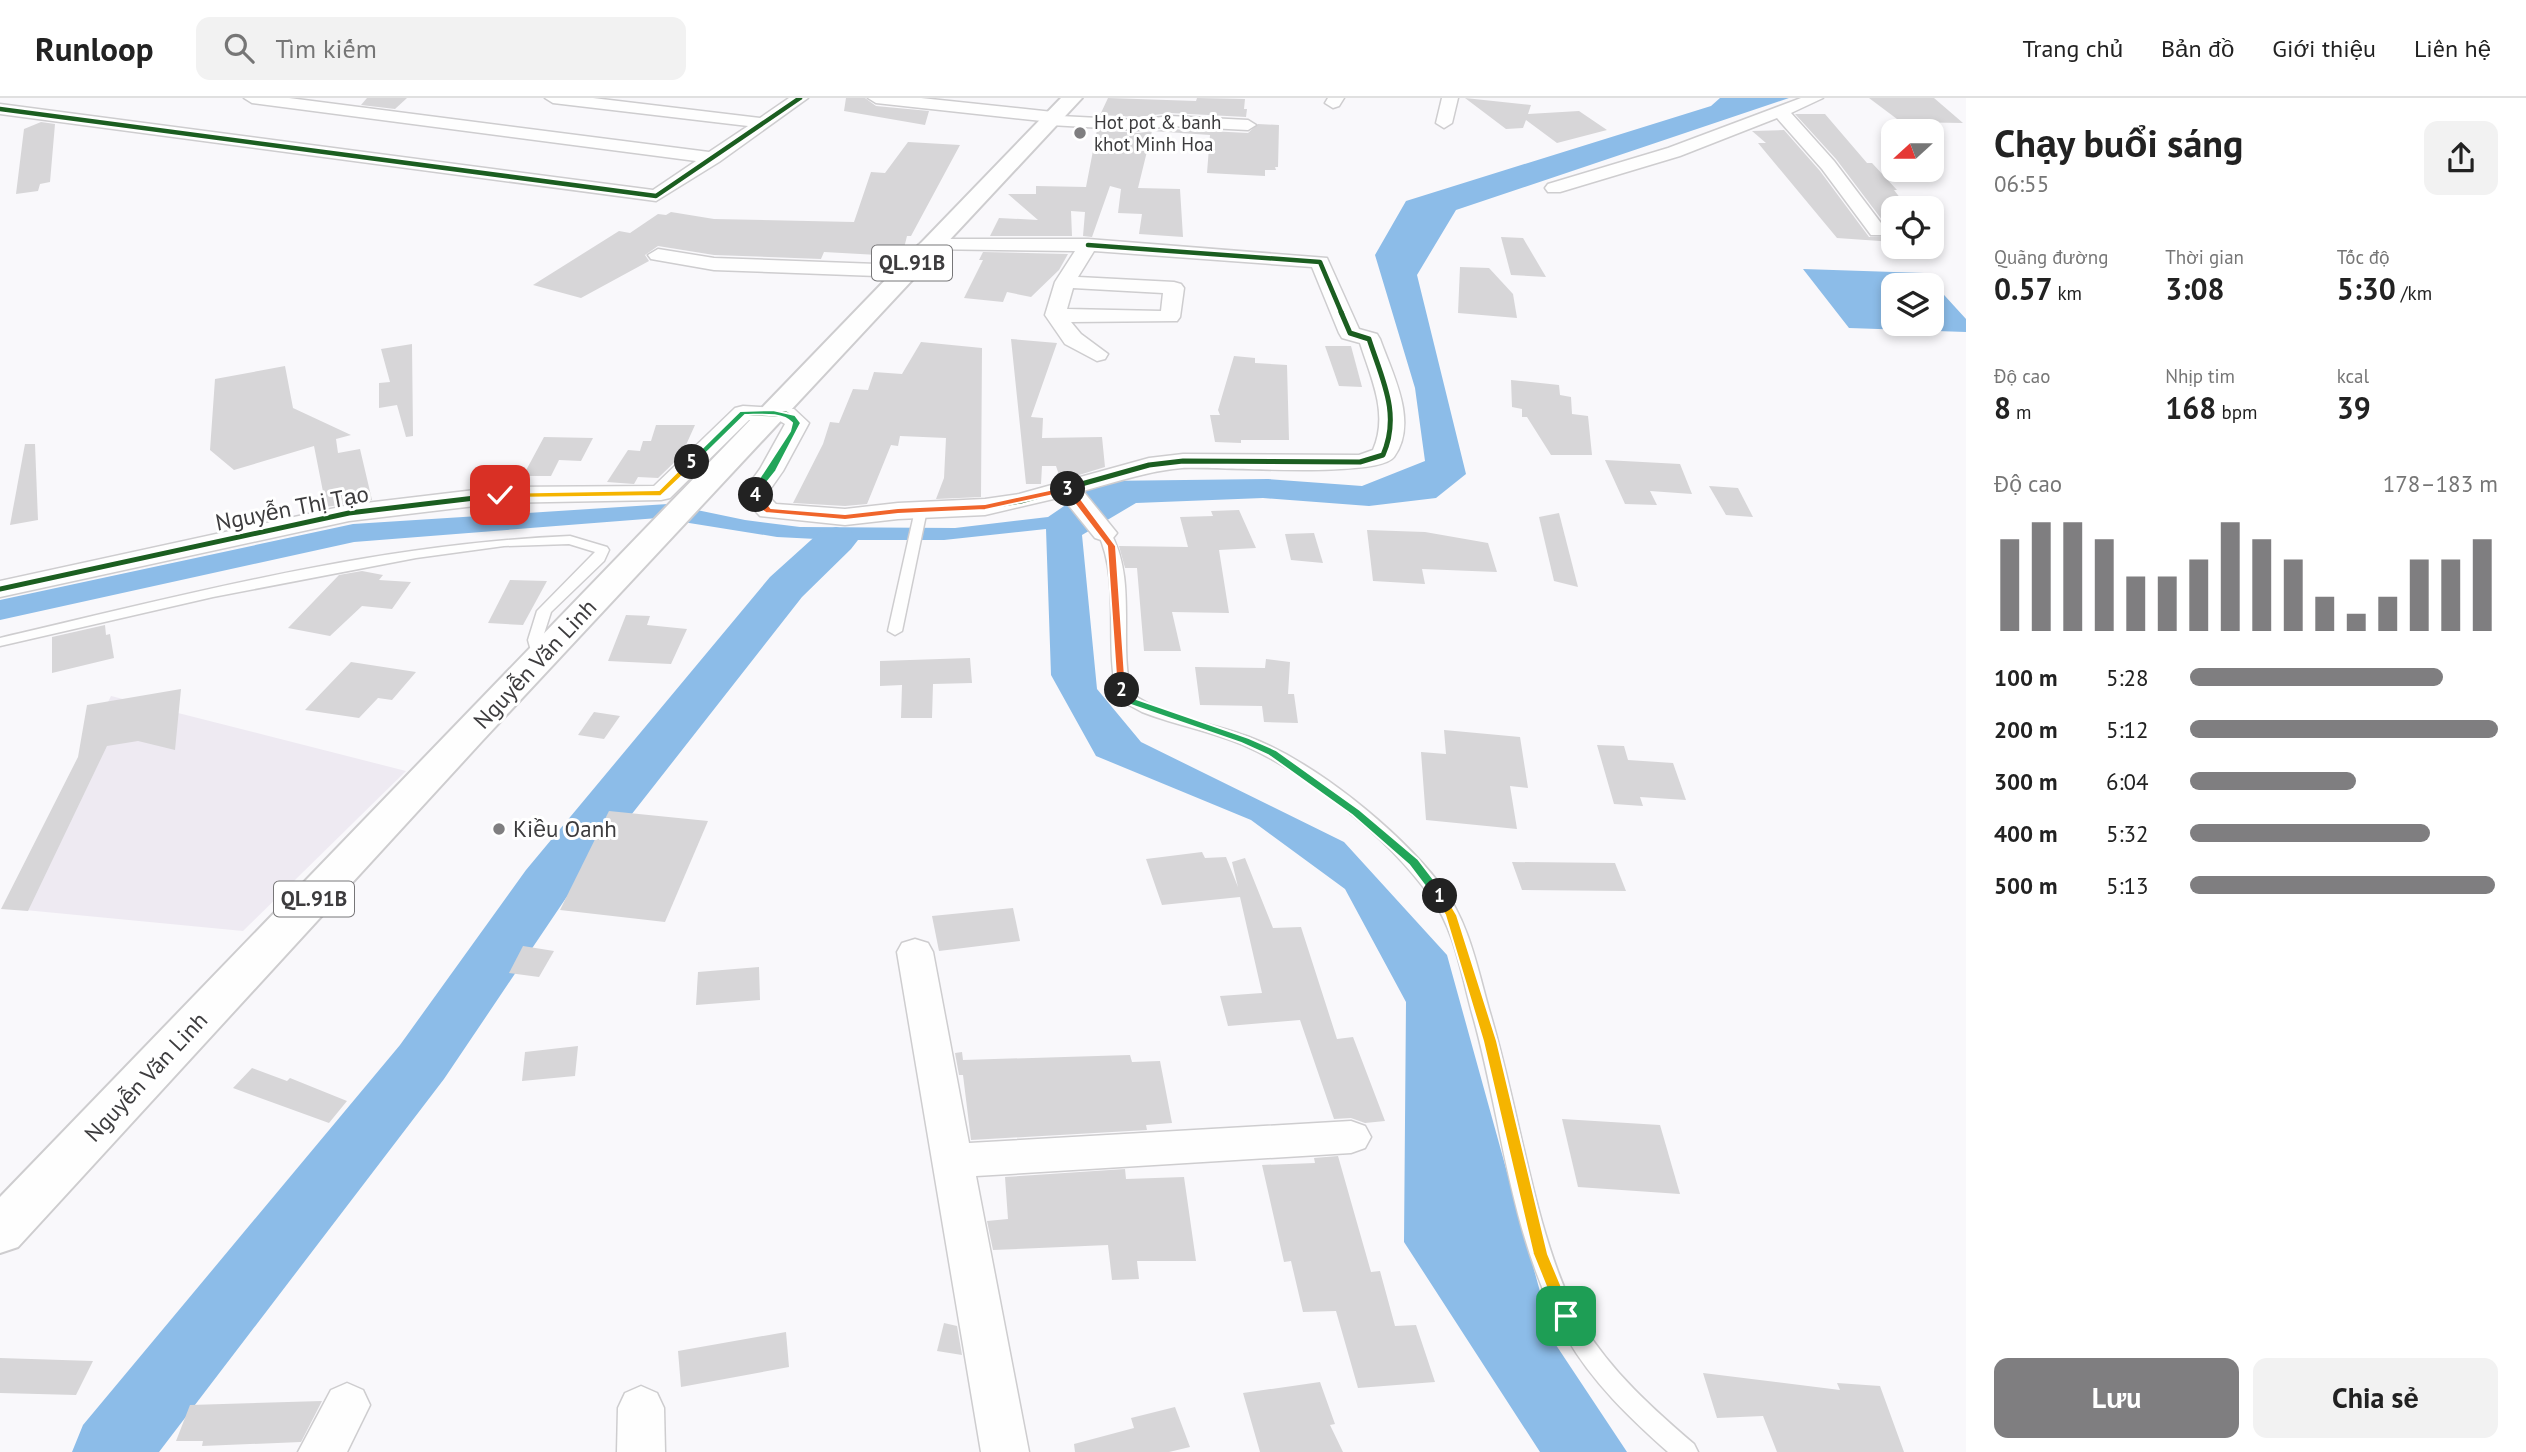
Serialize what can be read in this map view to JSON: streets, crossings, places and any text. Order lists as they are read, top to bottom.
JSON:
{
  "streets": {
    "highway": ["QL.91B", "Nguyễn Văn Linh"],
    "street": ["Nguyễn Thị Tạo"]
  },
  "crossings": [
    ["Nguyễn Thị Tạo", "Nguyễn Văn Linh"]
  ],
  "places": ["Hot pot & banh khot Minh Hoa", "Kiều Oanh"],
  "north": "left",
  "page": {
    "header": "Runloop",
    "search": "Tìm kiếm",
    "nav": [
      "Trang chủ",
      "Bản đồ",
      "Giới thiệu",
      "Liên hệ"
    ],
    "heading": ["Chạy buổi sáng", "06:55"],
    "stats": [
      ["Quãng đường", "0.57 km"],
      ["Thời gian", "3:08"],
      ["Tốc độ", "5:30 /km"],
      ["Độ cao", "8 m"],
      ["Nhịp tim", "168 bpm"],
      ["kcal", "39"]
    ],
    "pins": [
      "5",
      "3",
      "4",
      "2",
      "1"
    ],
    "chart": ["Độ cao", "178–183 m"],
    "list": [
      {
        "name": "100 m",
        "note": "5:28"
      },
      {
        "name": "200 m",
        "note": "5:12"
      },
      {
        "name": "300 m",
        "note": "6:04"
      },
      {
        "name": "400 m",
        "note": "5:32"
      },
      {
        "name": "500 m",
        "note": "5:13"
      }
    ],
    "buttons": ["Lưu", "Chia sẻ"]
  }
}
